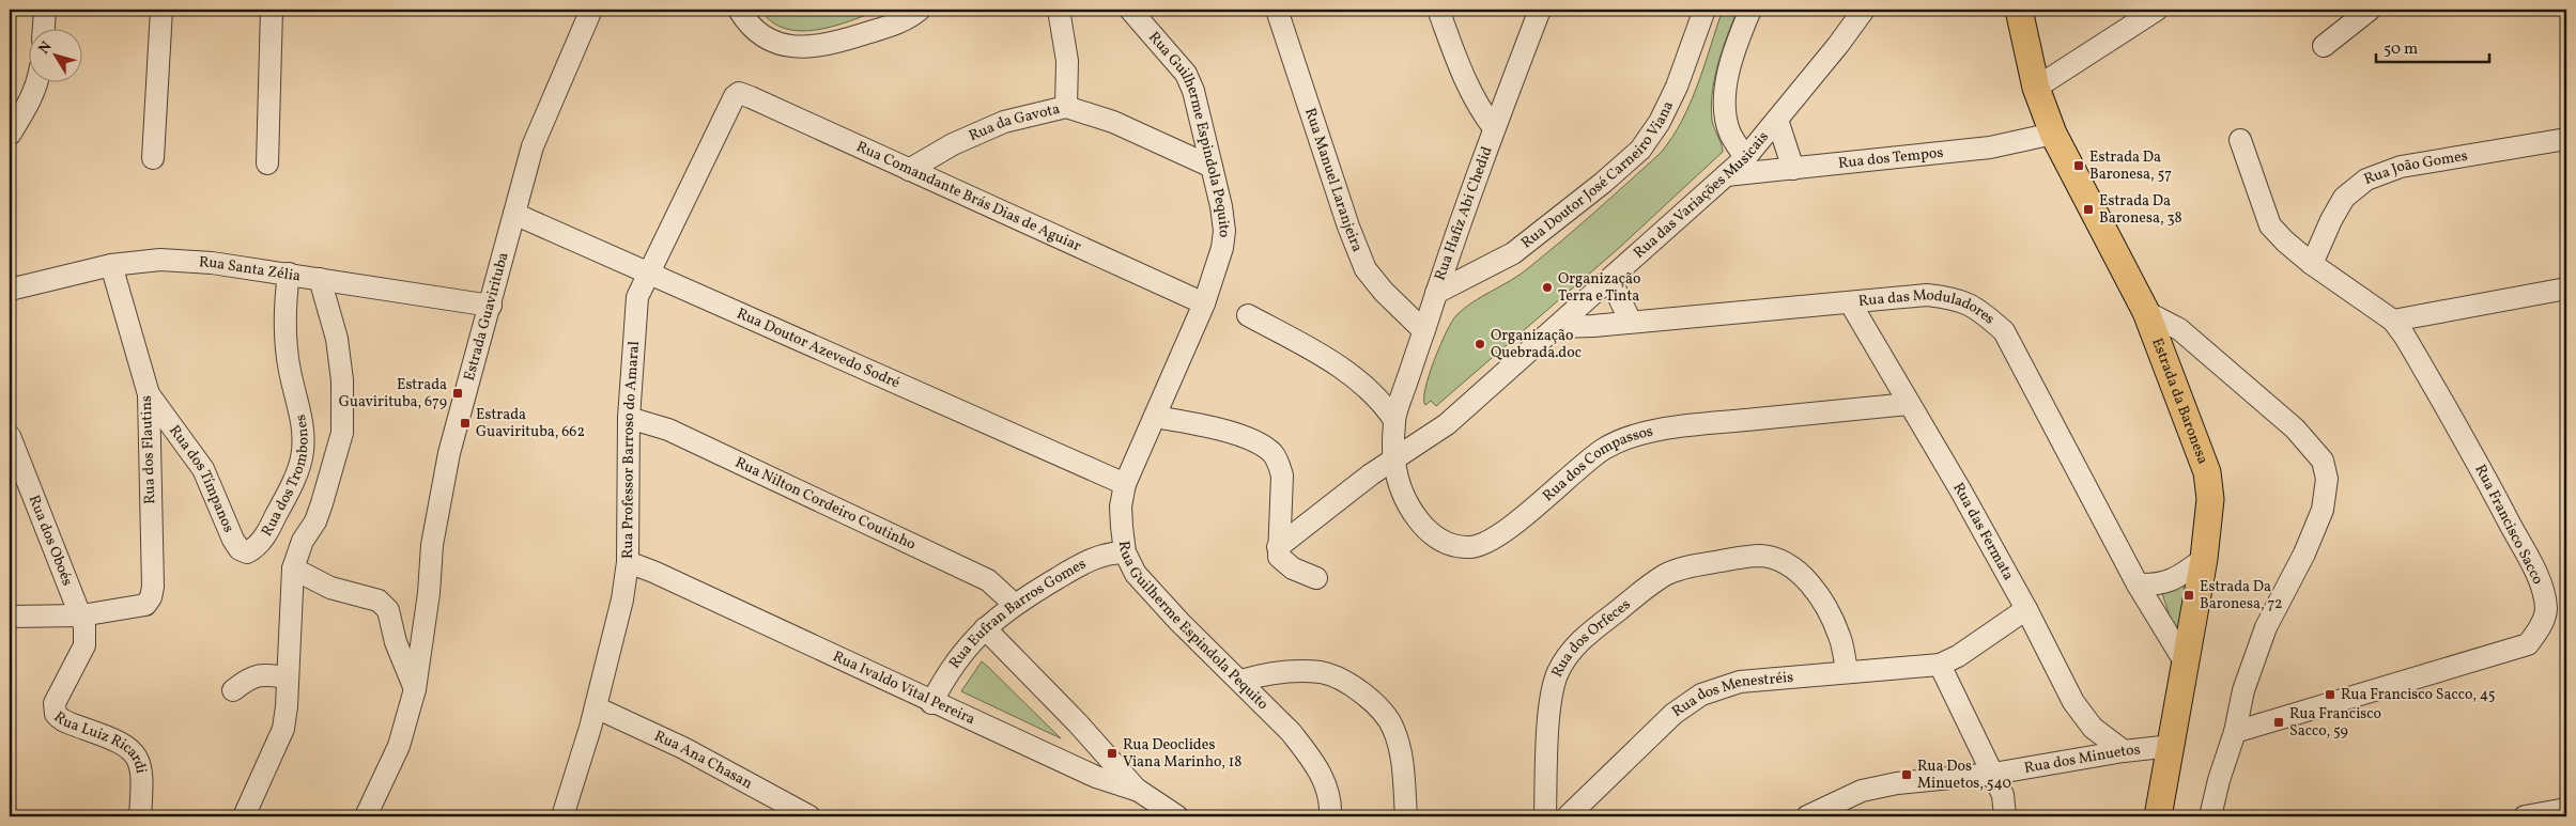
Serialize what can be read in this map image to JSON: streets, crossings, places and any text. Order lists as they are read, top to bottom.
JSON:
{
  "streets": {
    "main road": ["Estrada da Baronesa"],
    "street": [
      "Rua da Gavota",
      "Rua Guilherme Espindola Pequito",
      "Rua dos Tempos",
      "Rua João Gomes",
      "Rua Doutor José Carneiro Viana",
      "Rua Manuel Laranjeira",
      "Rua das Variações Musicais",
      "Rua Comandante Brás Dias de Aguiar",
      "Rua Hafiz Abi Chedid",
      "Rua Santa Zélia",
      "Rua das Moduladores",
      "Estrada Guavirituba",
      "Rua Doutor Azevedo Sodré",
      "Rua dos Flautins",
      "Rua Professor Barroso do Amaral",
      "Rua dos Compassos",
      "Rua dos Trombones",
      "Rua dos Tímpanos",
      "Rua Nilton Cordeiro Coutinho",
      "Rua Francisco Sacco",
      "Rua das Fermata",
      "Rua dos Oboés",
      "Rua Eufran Barros Gomes",
      "Rua dos Orfeces",
      "Rua Ivaldo Vital Pereira",
      "Rua dos Menestréis",
      "Rua Luiz Ricardi",
      "Rua dos Minuetos",
      "Rua Ana Chasan"
    ]
  },
  "crossings": [
    ["Rua da Gavota", "Rua Guilherme Espindola Pequito"],
    ["Rua da Gavota", "Rua Comandante Brás Dias de Aguiar"],
    ["Rua Guilherme Espindola Pequito", "Rua Comandante Brás Dias de Aguiar"],
    ["Rua Guilherme Espindola Pequito", "Rua Doutor Azevedo Sodré"],
    ["Rua Guilherme Espindola Pequito", "Rua Eufran Barros Gomes"],
    ["Rua dos Tempos", "Rua das Variações Musicais"],
    ["Rua dos Tempos", "Estrada da Baronesa"],
    ["Rua João Gomes", "Rua Francisco Sacco"],
    ["Rua Doutor José Carneiro Viana", "Rua Hafiz Abi Chedid"],
    ["Rua Manuel Laranjeira", "Rua Hafiz Abi Chedid"],
    ["Rua das Variações Musicais", "Rua das Moduladores"],
    ["Rua das Variações Musicais", "Rua dos Compassos"],
    ["Rua Comandante Brás Dias de Aguiar", "Rua Professor Barroso do Amaral"],
    ["Rua Hafiz Abi Chedid", "Rua dos Compassos"],
    ["Rua Santa Zélia", "Estrada Guavirituba"],
    ["Rua Santa Zélia", "Rua dos Flautins"],
    ["Rua Santa Zélia", "Rua dos Trombones"],
    ["Rua das Moduladores", "Estrada da Baronesa"],
    ["Rua das Moduladores", "Rua das Fermata"],
    ["Estrada Guavirituba", "Rua Doutor Azevedo Sodré"],
    ["Rua Doutor Azevedo Sodré", "Rua Professor Barroso do Amaral"],
    ["Estrada da Baronesa", "Rua dos Minuetos"],
    ["Rua dos Flautins", "Rua dos Tímpanos"],
    ["Rua dos Flautins", "Rua dos Oboés"],
    ["Rua dos Flautins", "Rua Luiz Ricardi"],
    ["Rua Professor Barroso do Amaral", "Rua Nilton Cordeiro Coutinho"],
    ["Rua Professor Barroso do Amaral", "Rua Ivaldo Vital Pereira"],
    ["Rua Professor Barroso do Amaral", "Rua Ana Chasan"],
    ["Rua dos Compassos", "Rua das Fermata"],
    ["Rua dos Trombones", "Rua dos Tímpanos"],
    ["Rua Nilton Cordeiro Coutinho", "Rua Eufran Barros Gomes"],
    ["Rua das Fermata", "Rua dos Menestréis"],
    ["Rua das Fermata", "Rua dos Minuetos"],
    ["Rua dos Oboés", "Rua Luiz Ricardi"],
    ["Rua Eufran Barros Gomes", "Rua Ivaldo Vital Pereira"],
    ["Rua dos Orfeces", "Rua dos Menestréis"]
  ],
  "places": {
    "transit": [
      "Estrada Da Baronesa, 57",
      "Estrada Da Baronesa, 38",
      "Estrada Guavirituba, 679",
      "Estrada Guavirituba, 662",
      "Estrada Da Baronesa, 72",
      "Rua Francisco Sacco, 45",
      "Rua Francisco Sacco, 59",
      "Rua Deoclides Viana Marinho, 18",
      "Rua Dos Minuetos, 540"
    ],
    "other": ["Organização Terra e Tinta", "Organização Quebrada.doc"]
  },
  "scale_bar": "50 m",
  "north": "top left"
}
